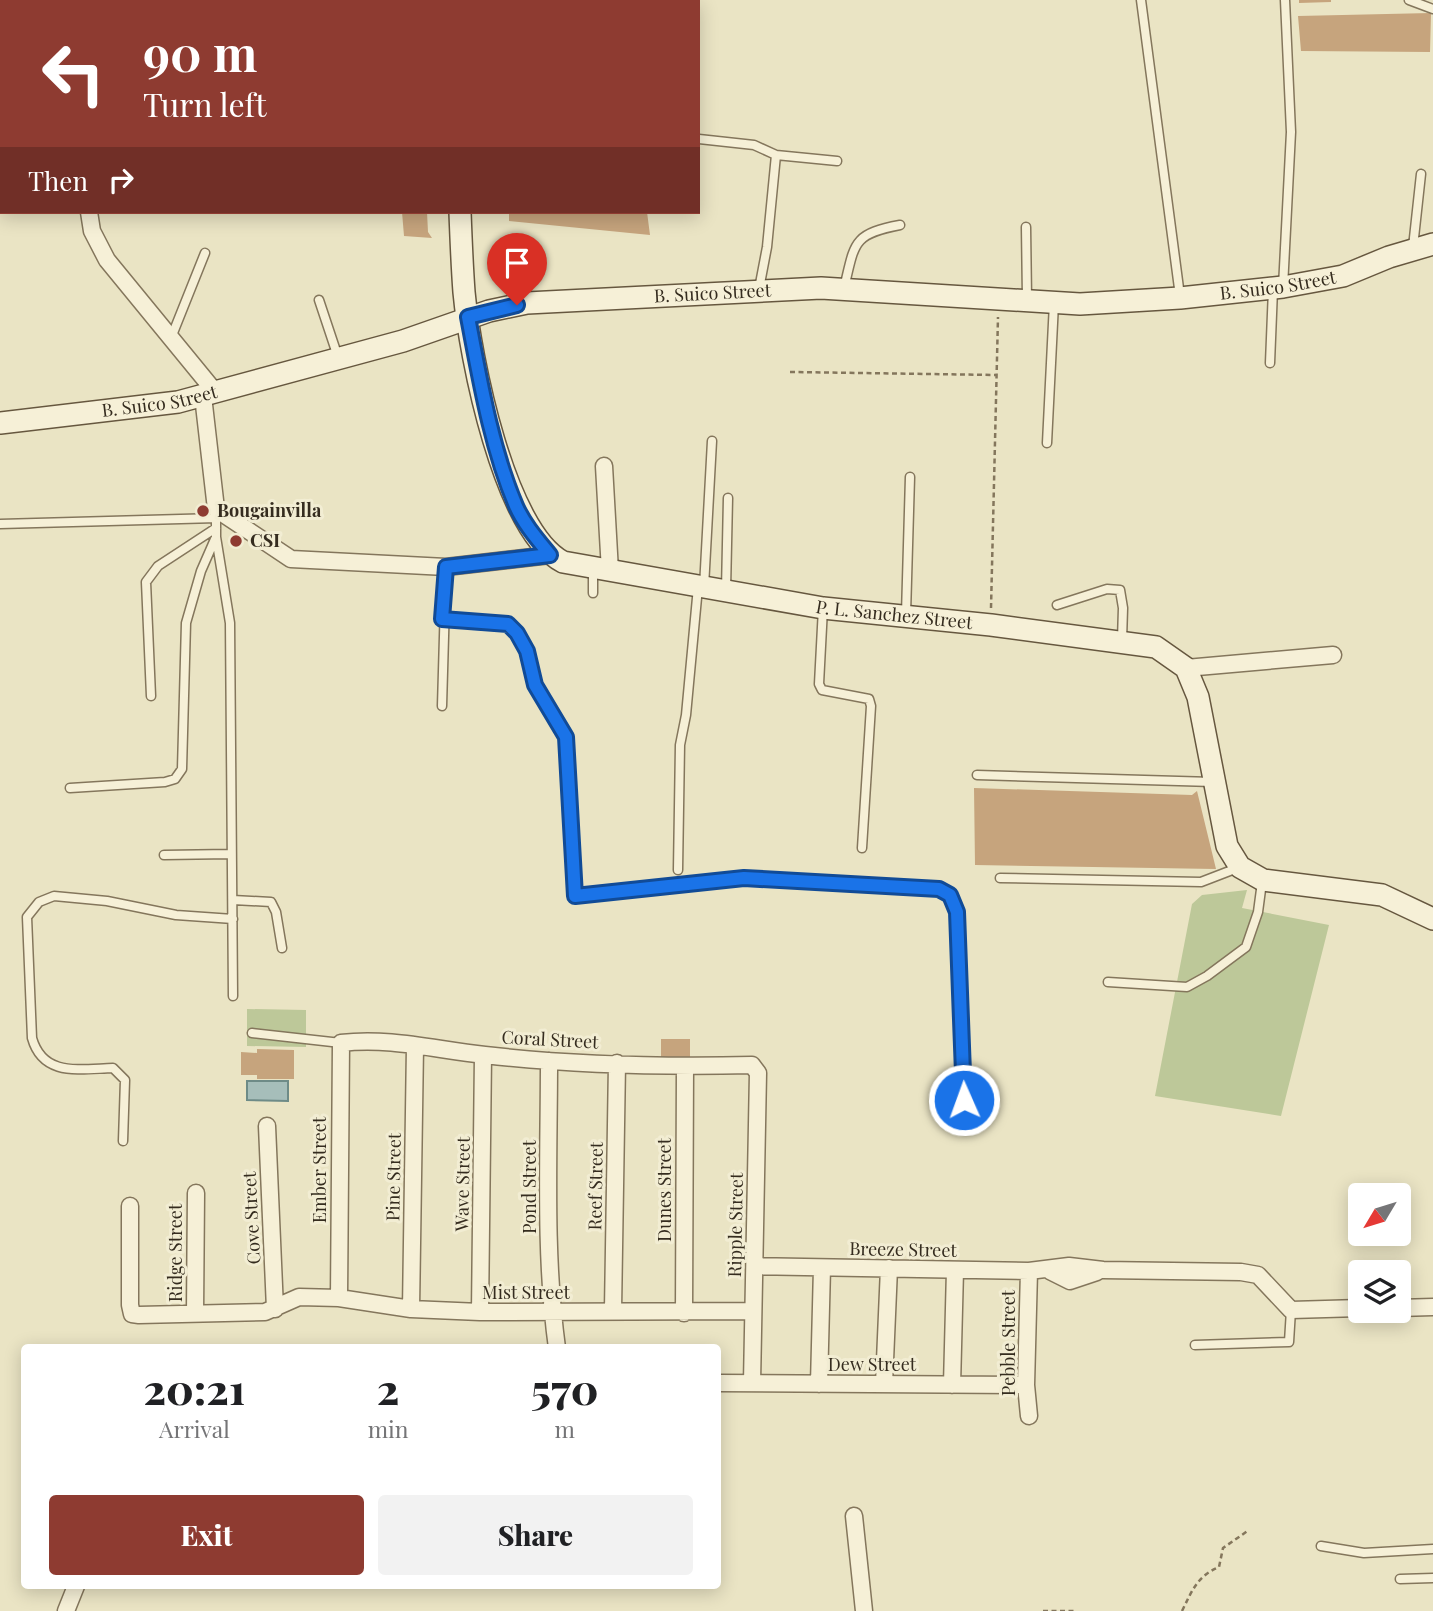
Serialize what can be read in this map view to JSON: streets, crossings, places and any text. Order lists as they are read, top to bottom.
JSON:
{
  "streets": {
    "street": [
      "B. Suico Street",
      "P. L. Sanchez Street",
      "Coral Street",
      "Ember Street",
      "Pine Street",
      "Wave Street",
      "Reef Street",
      "Pond Street",
      "Dunes Street",
      "Cove Street",
      "Ripple Street",
      "Breeze Street",
      "Ridge Street",
      "Mist Street",
      "Pebble Street",
      "Dew Street"
    ]
  },
  "crossings": [
    ["Coral Street", "Ember Street"],
    ["Coral Street", "Pine Street"],
    ["Coral Street", "Wave Street"],
    ["Coral Street", "Reef Street"],
    ["Coral Street", "Pond Street"],
    ["Coral Street", "Dunes Street"],
    ["Coral Street", "Ripple Street"],
    ["Ember Street", "Mist Street"],
    ["Pine Street", "Mist Street"],
    ["Wave Street", "Mist Street"],
    ["Reef Street", "Mist Street"],
    ["Pond Street", "Mist Street"],
    ["Dunes Street", "Mist Street"],
    ["Cove Street", "Mist Street"],
    ["Ripple Street", "Breeze Street"],
    ["Ripple Street", "Mist Street"],
    ["Ripple Street", "Dew Street"],
    ["Breeze Street", "Pebble Street"],
    ["Pebble Street", "Dew Street"]
  ],
  "places": ["Bougainvilla", "CSI"],
  "north": "bottom left",
  "page": {
    "turn": ["90 m", "Turn left"],
    "then": "Then",
    "eta": [
      "20:21",
      "Arrival",
      "2",
      "min",
      "570",
      "m"
    ],
    "buttons": ["Exit", "Share"]
  }
}
